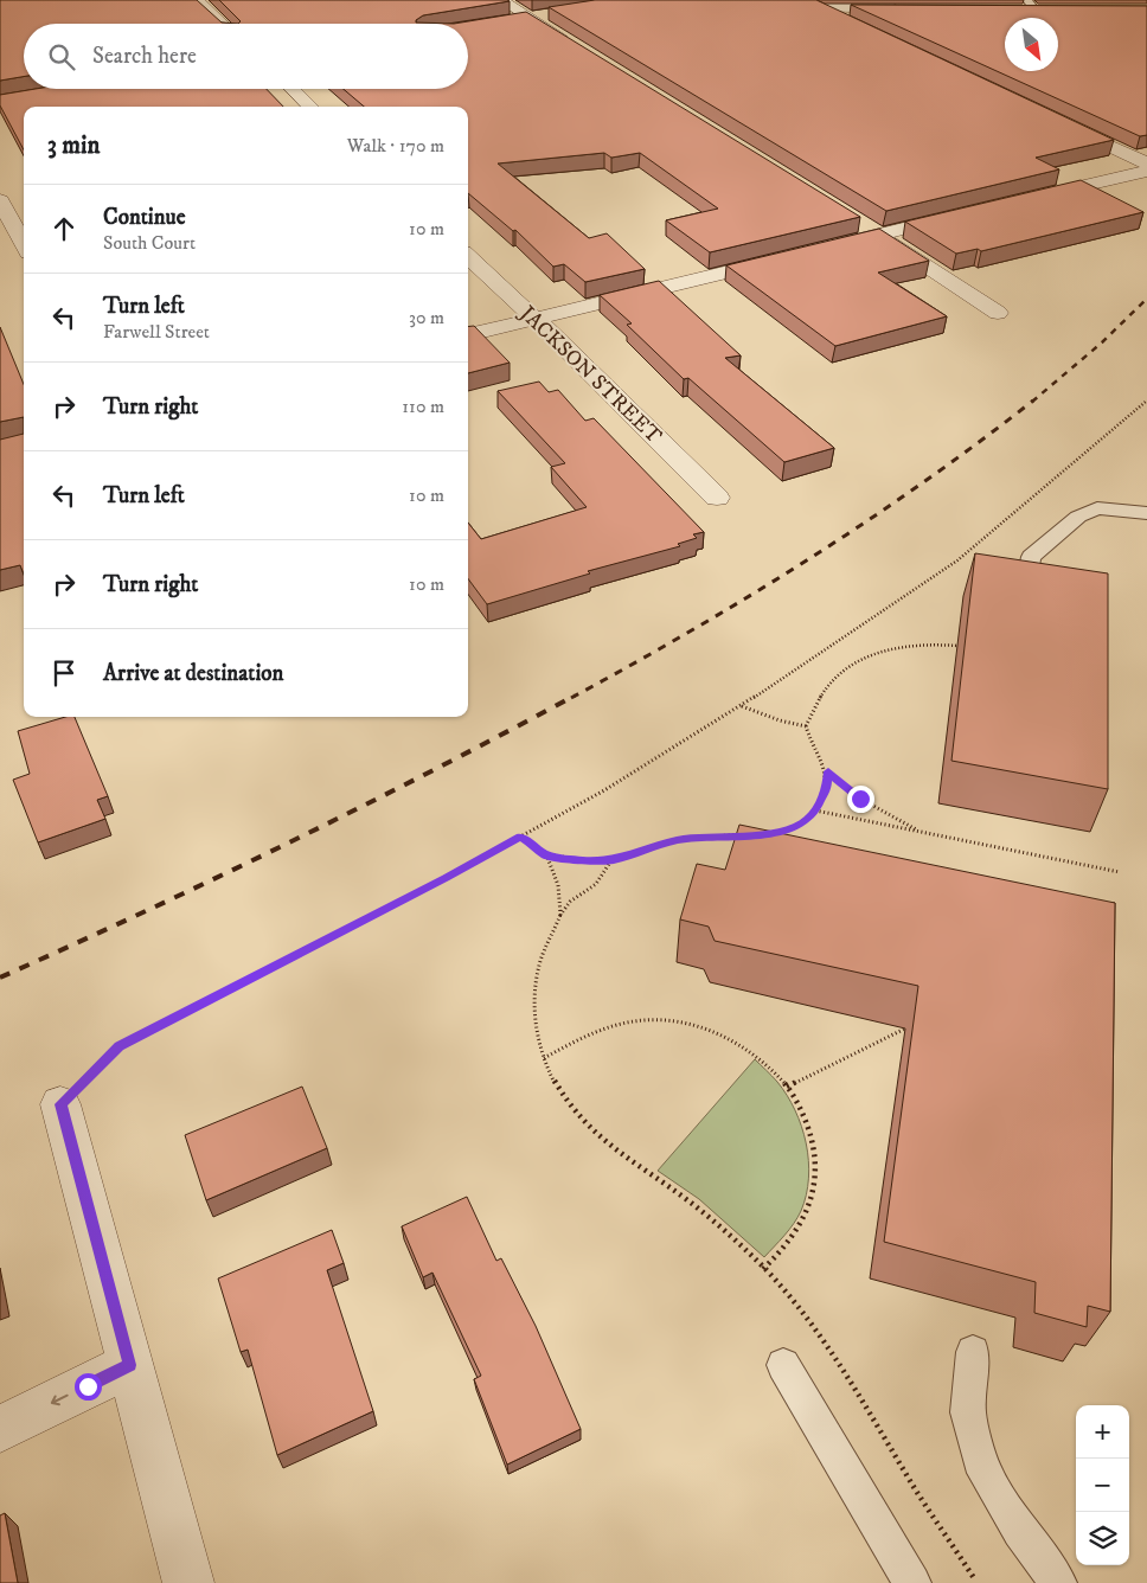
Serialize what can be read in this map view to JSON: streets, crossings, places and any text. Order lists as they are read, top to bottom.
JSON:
{
  "streets": {
    "street": ["JACKSON STREET"]
  },
  "north": "bottom right",
  "page": {
    "search": "Search here",
    "heading": ["3 min", "Walk · 170 m"],
    "list": [
      ["Continue", "South Court", "10 m"],
      ["Turn left", "Farwell Street", "30 m"],
      ["Turn right", "110 m"],
      ["Turn left", "10 m"],
      ["Turn right", "10 m"],
      "Arrive at destination"
    ],
    "map_buttons": ["+", "−"]
  }
}
